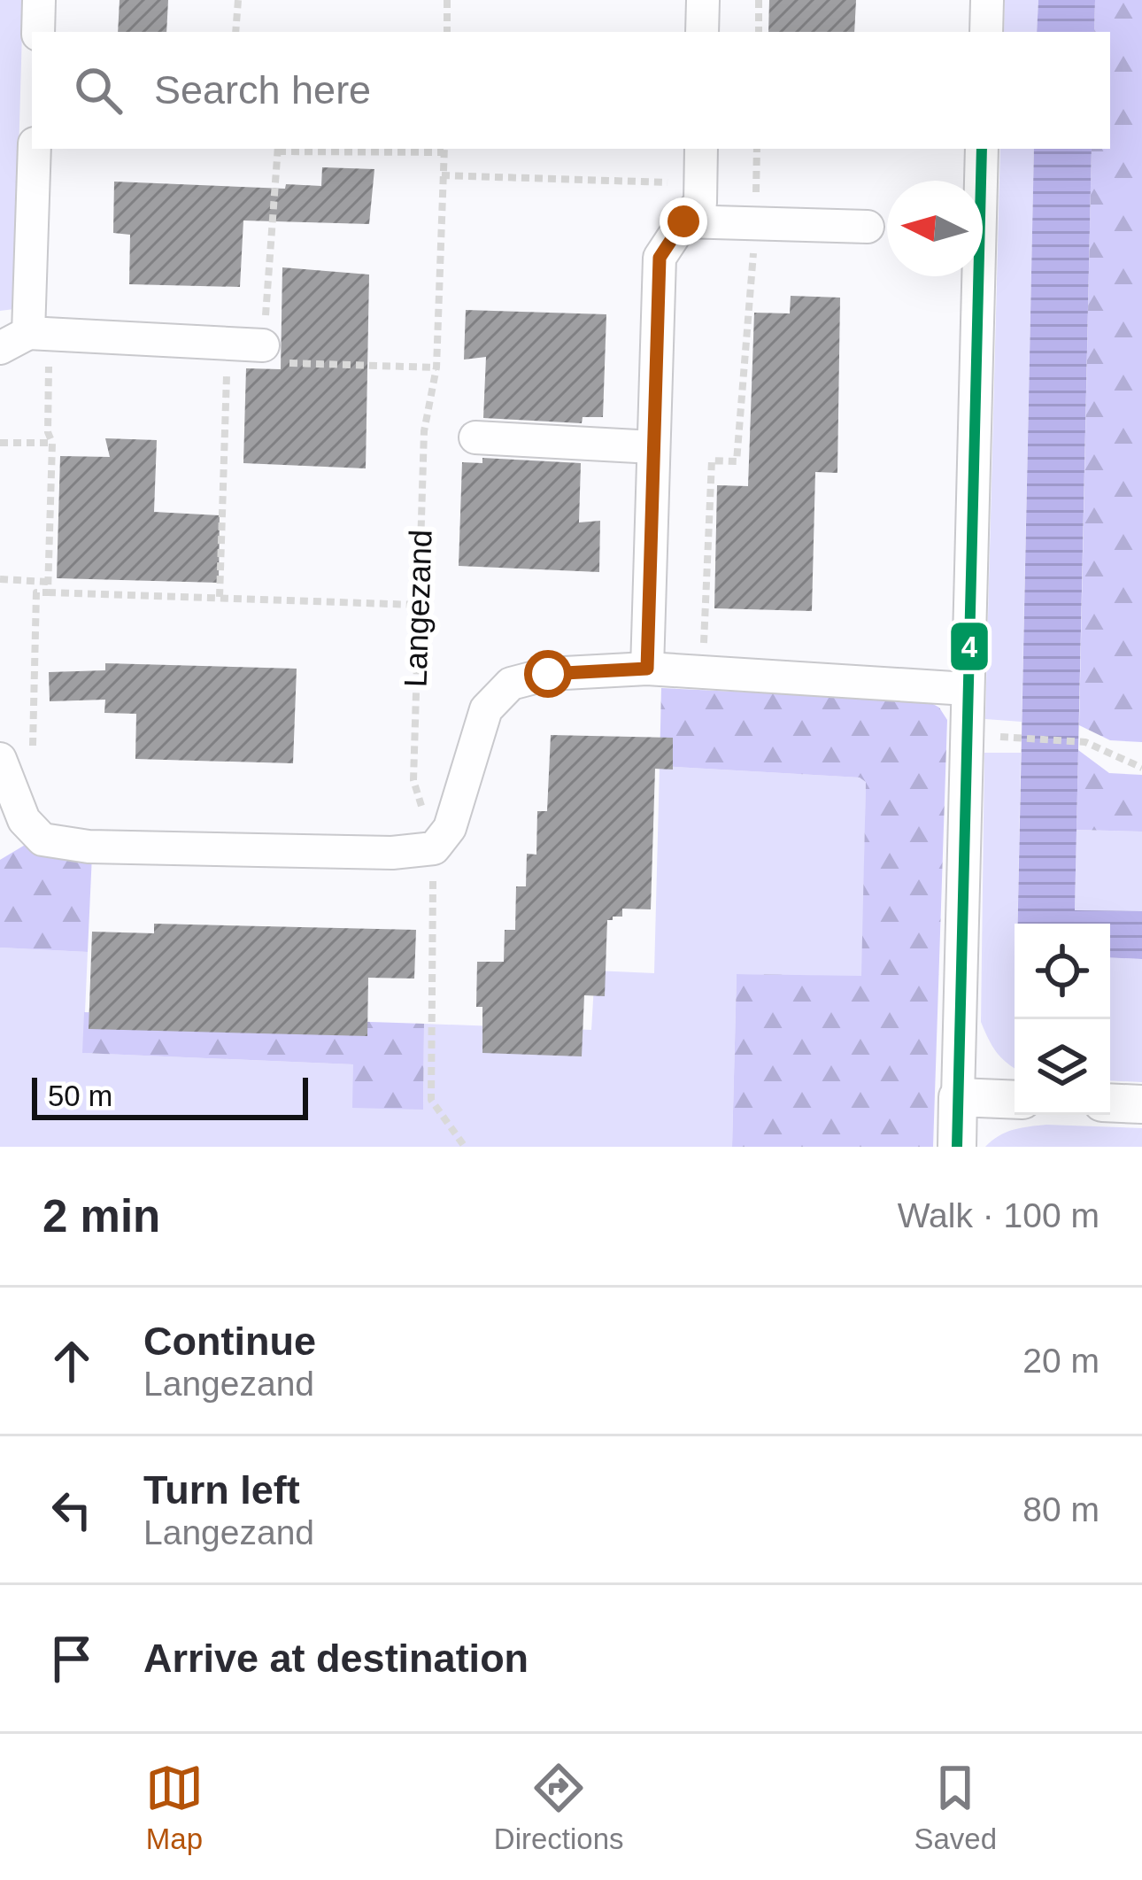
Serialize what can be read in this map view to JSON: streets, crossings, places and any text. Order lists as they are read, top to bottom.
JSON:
{
  "streets": {
    "path": ["Langezand"]
  },
  "lines": ["transit line 4"],
  "scale_bar": "50 m",
  "north": "left",
  "page": {
    "search": "Search here",
    "scale": "50 m",
    "heading": ["2 min", "Walk · 100 m"],
    "list": [
      ["Continue", "Langezand", "20 m"],
      ["Turn left", "Langezand", "80 m"],
      "Arrive at destination"
    ],
    "nav": ["Map", "Directions", "Saved"]
  }
}
